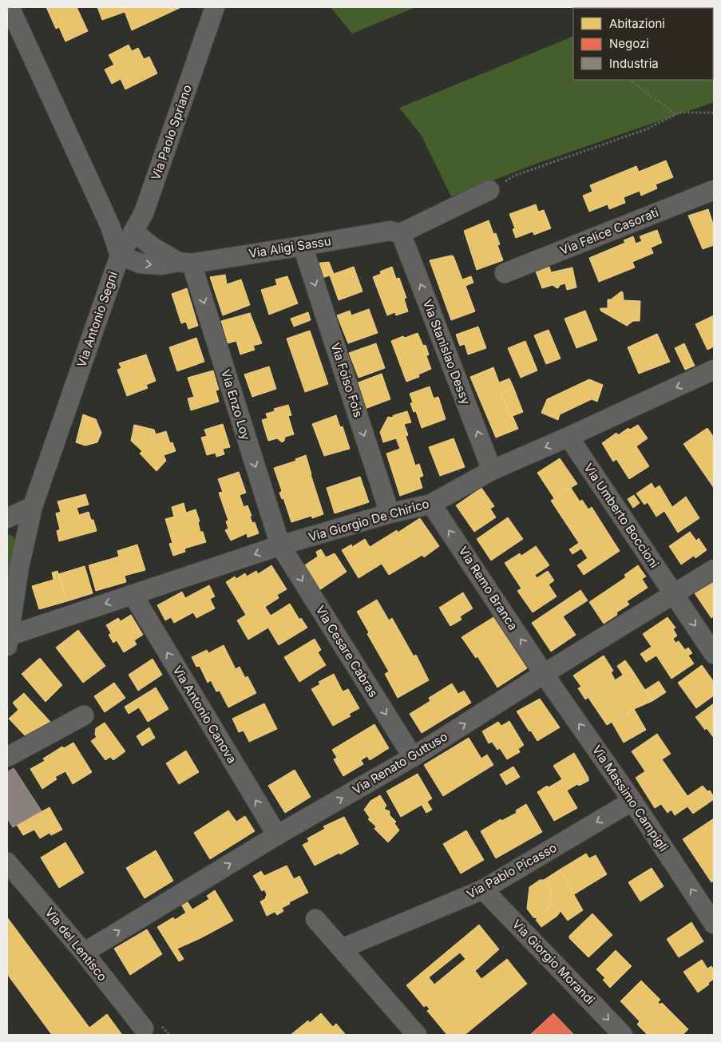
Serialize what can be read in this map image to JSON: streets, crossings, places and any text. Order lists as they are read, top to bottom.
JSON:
{
  "streets": {
    "street": [
      "Via Paolo Spriano",
      "Via Felice Casorati",
      "Via Aligi Sassu",
      "Via Antonio Segni",
      "Via Stanislao Dessy",
      "Via Foiso Fois",
      "Via Enzo Loy",
      "Via Umberto Boccioni",
      "Via Giorgio De Chirico",
      "Via Remo Branca",
      "Via Cesare Cabras",
      "Via Antonio Canova",
      "Via Renato Guttuso",
      "Via Massimo Campigli",
      "Via Pablo Picasso",
      "Via del Lentisco",
      "Via Giorgio Morandi"
    ]
  },
  "crossings": [
    ["Via Paolo Spriano", "Via Aligi Sassu"],
    ["Via Paolo Spriano", "Via Antonio Segni"],
    ["Via Aligi Sassu", "Via Antonio Segni"],
    ["Via Aligi Sassu", "Via Stanislao Dessy"],
    ["Via Aligi Sassu", "Via Foiso Fois"],
    ["Via Aligi Sassu", "Via Enzo Loy"],
    ["Via Antonio Segni", "Via Giorgio De Chirico"],
    ["Via Stanislao Dessy", "Via Giorgio De Chirico"],
    ["Via Foiso Fois", "Via Giorgio De Chirico"],
    ["Via Enzo Loy", "Via Giorgio De Chirico"],
    ["Via Enzo Loy", "Via Cesare Cabras"],
    ["Via Umberto Boccioni", "Via Giorgio De Chirico"],
    ["Via Umberto Boccioni", "Via Renato Guttuso"],
    ["Via Giorgio De Chirico", "Via Remo Branca"],
    ["Via Giorgio De Chirico", "Via Cesare Cabras"],
    ["Via Giorgio De Chirico", "Via Antonio Canova"],
    ["Via Remo Branca", "Via Renato Guttuso"],
    ["Via Remo Branca", "Via Massimo Campigli"],
    ["Via Cesare Cabras", "Via Renato Guttuso"],
    ["Via Antonio Canova", "Via Renato Guttuso"],
    ["Via Renato Guttuso", "Via Massimo Campigli"],
    ["Via Renato Guttuso", "Via del Lentisco"],
    ["Via Massimo Campigli", "Via Pablo Picasso"],
    ["Via Pablo Picasso", "Via Giorgio Morandi"]
  ],
  "one_way": [
    "Via Stanislao Dessy",
    "Via Foiso Fois",
    "Via Enzo Loy",
    "Via Giorgio De Chirico",
    "Via Remo Branca",
    "Via Cesare Cabras",
    "Via Antonio Canova",
    "Via Renato Guttuso",
    "Via Massimo Campigli",
    "Via Pablo Picasso",
    "Via Giorgio Morandi"
  ],
  "legend": ["Abitazioni", "Negozi", "Industria"]
}
